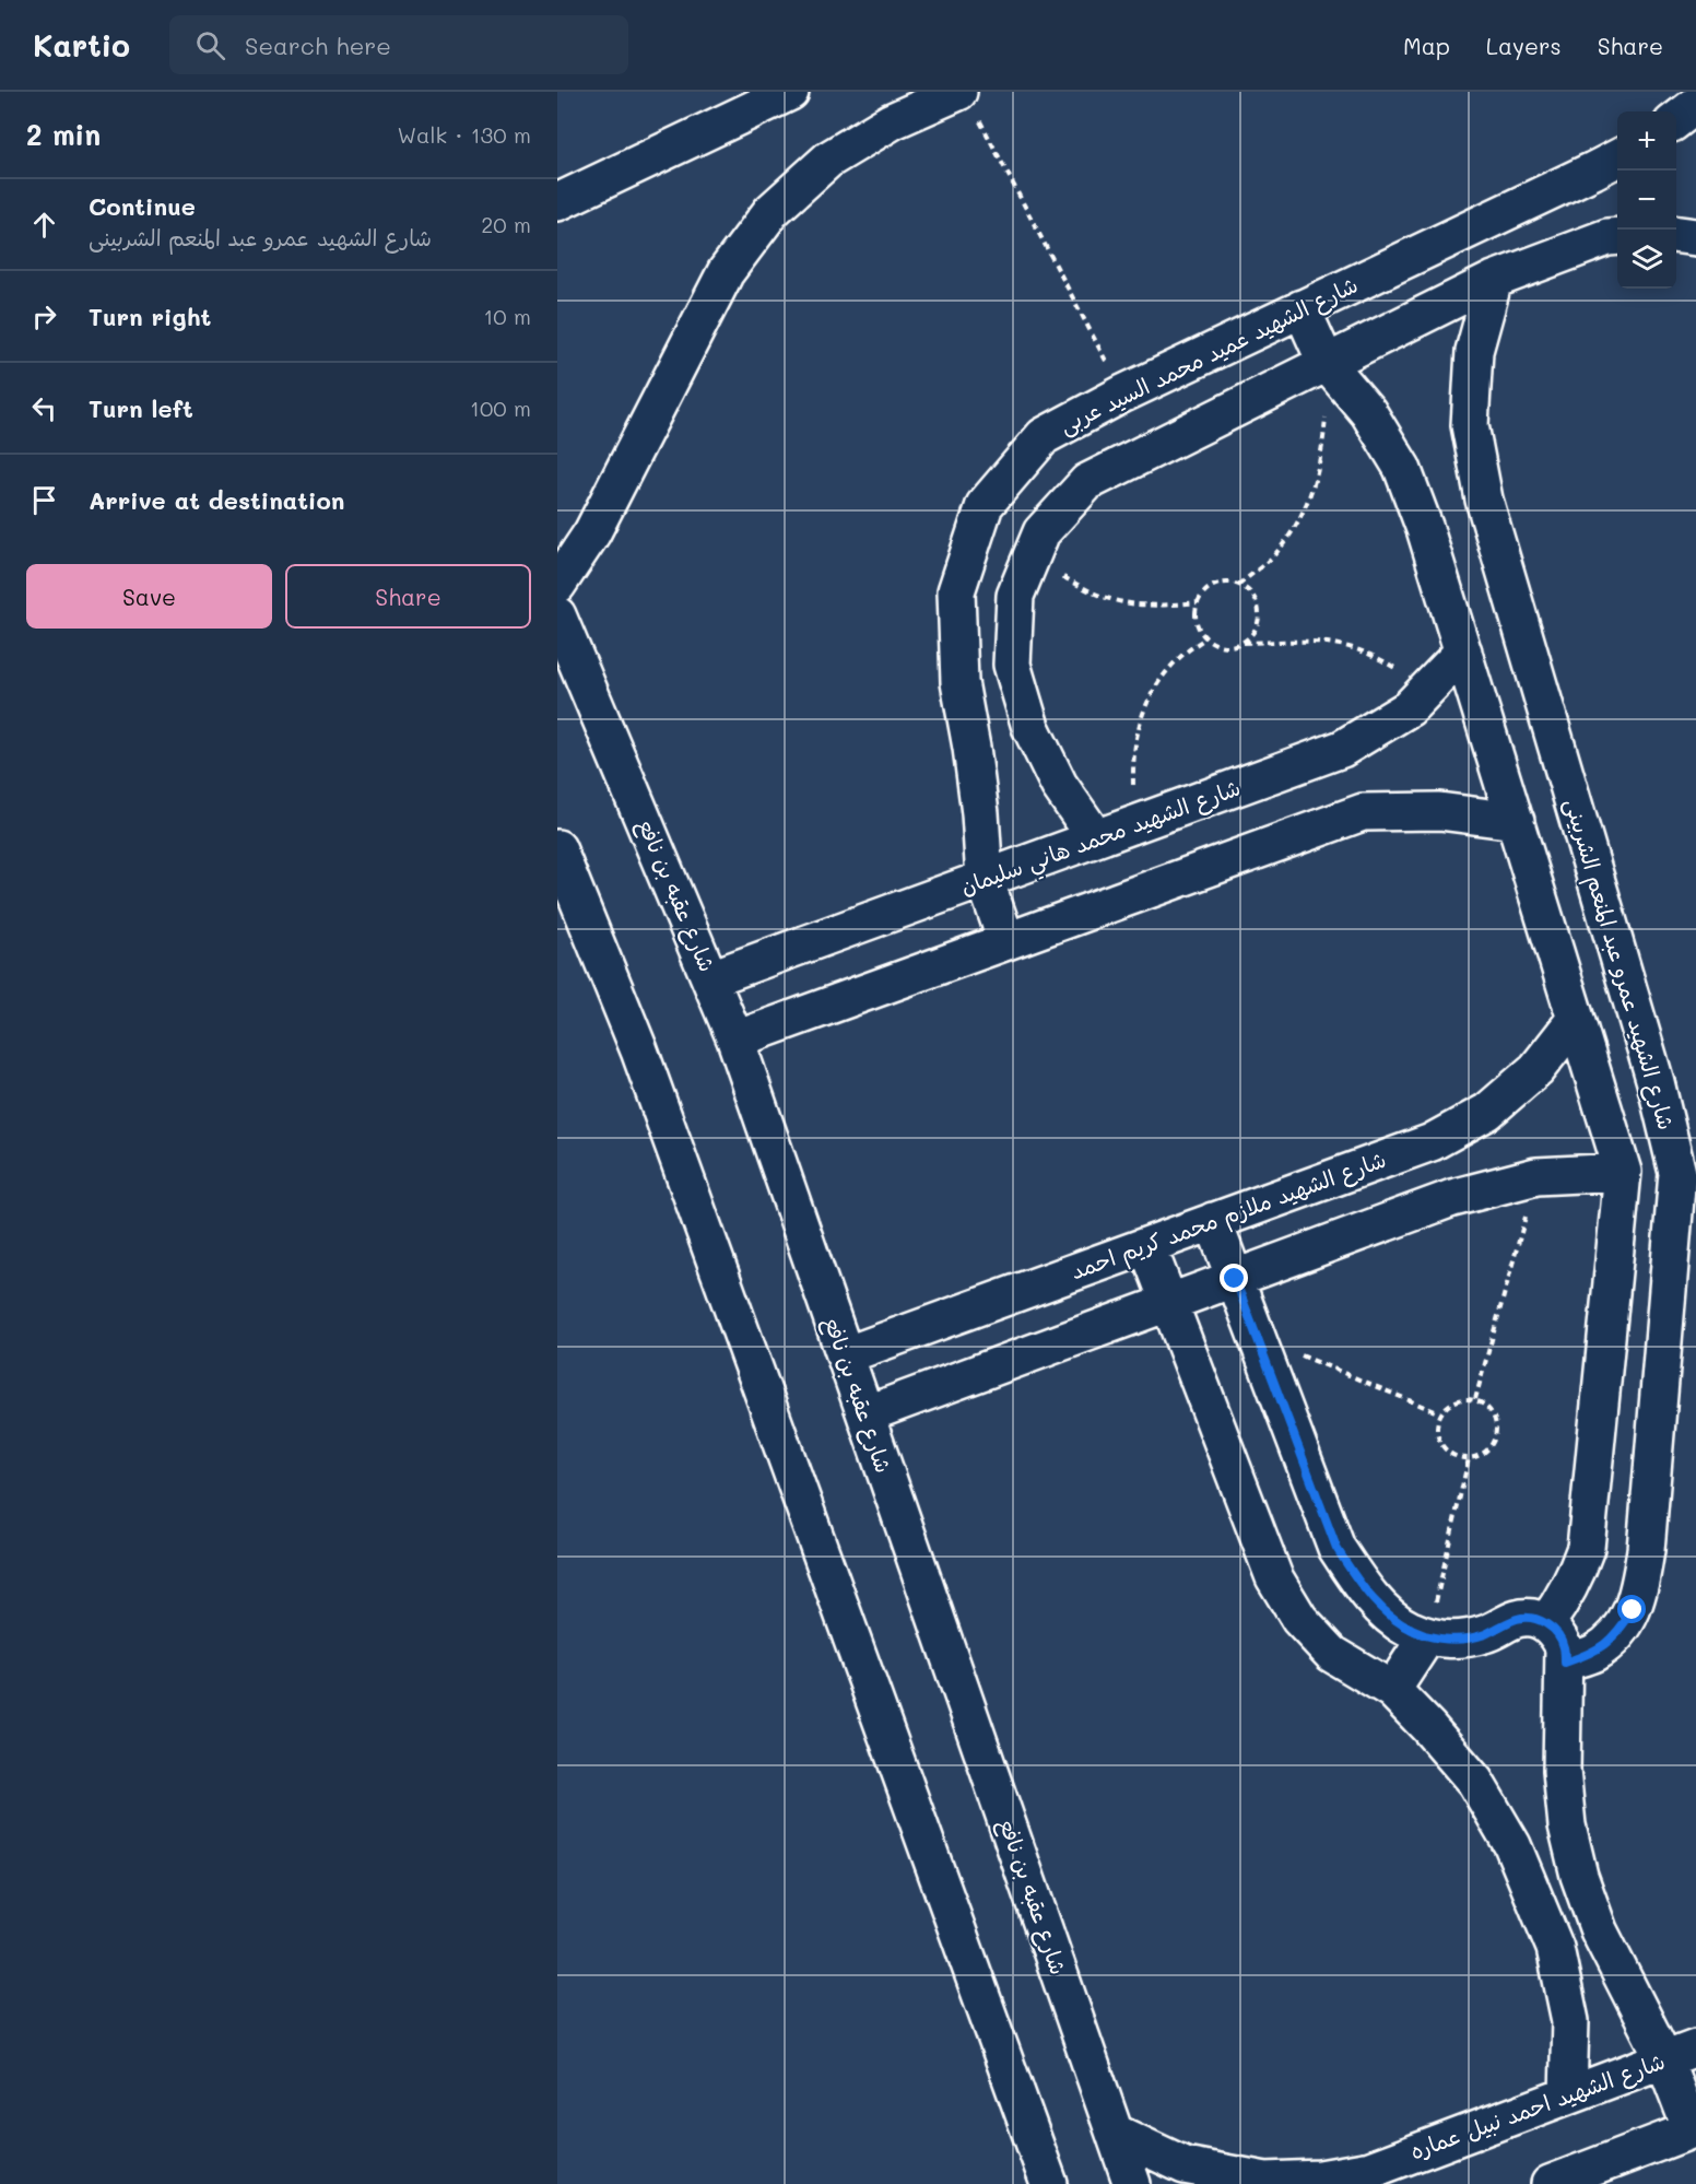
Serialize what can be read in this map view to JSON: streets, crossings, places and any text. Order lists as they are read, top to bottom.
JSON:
{
  "streets": {
    "street": [
      "شارع الشهيد عميد محمد السيد عربى",
      "شارع الشهيد محمد هاني سليمان",
      "شارع عقبه بن نافع",
      "شارع الشهيد عمرو عبد المنعم الشربينى",
      "شارع الشهيد ملازم محمد كريم احمد",
      "شارع الشهيد احمد نبيل عماره"
    ]
  },
  "crossings": [
    ["شارع الشهيد عميد محمد السيد عربى", "شارع الشهيد محمد هاني سليمان"],
    ["شارع الشهيد محمد هاني سليمان", "شارع عقبه بن نافع"],
    ["شارع عقبه بن نافع", "شارع الشهيد ملازم محمد كريم احمد"],
    ["شارع عقبه بن نافع", "شارع الشهيد احمد نبيل عماره"]
  ],
  "page": {
    "header": "Kartio",
    "search": "Search here",
    "nav": ["Map", "Layers", "Share"],
    "heading": ["2 min", "Walk · 130 m"],
    "map_buttons": ["+", "−"],
    "list": [
      ["Continue", "شارع الشهيد عمرو عبد المنعم الشربينى", "20 m"],
      ["Turn right", "10 m"],
      ["Turn left", "100 m"],
      "Arrive at destination"
    ],
    "buttons": ["Save", "Share"]
  }
}
